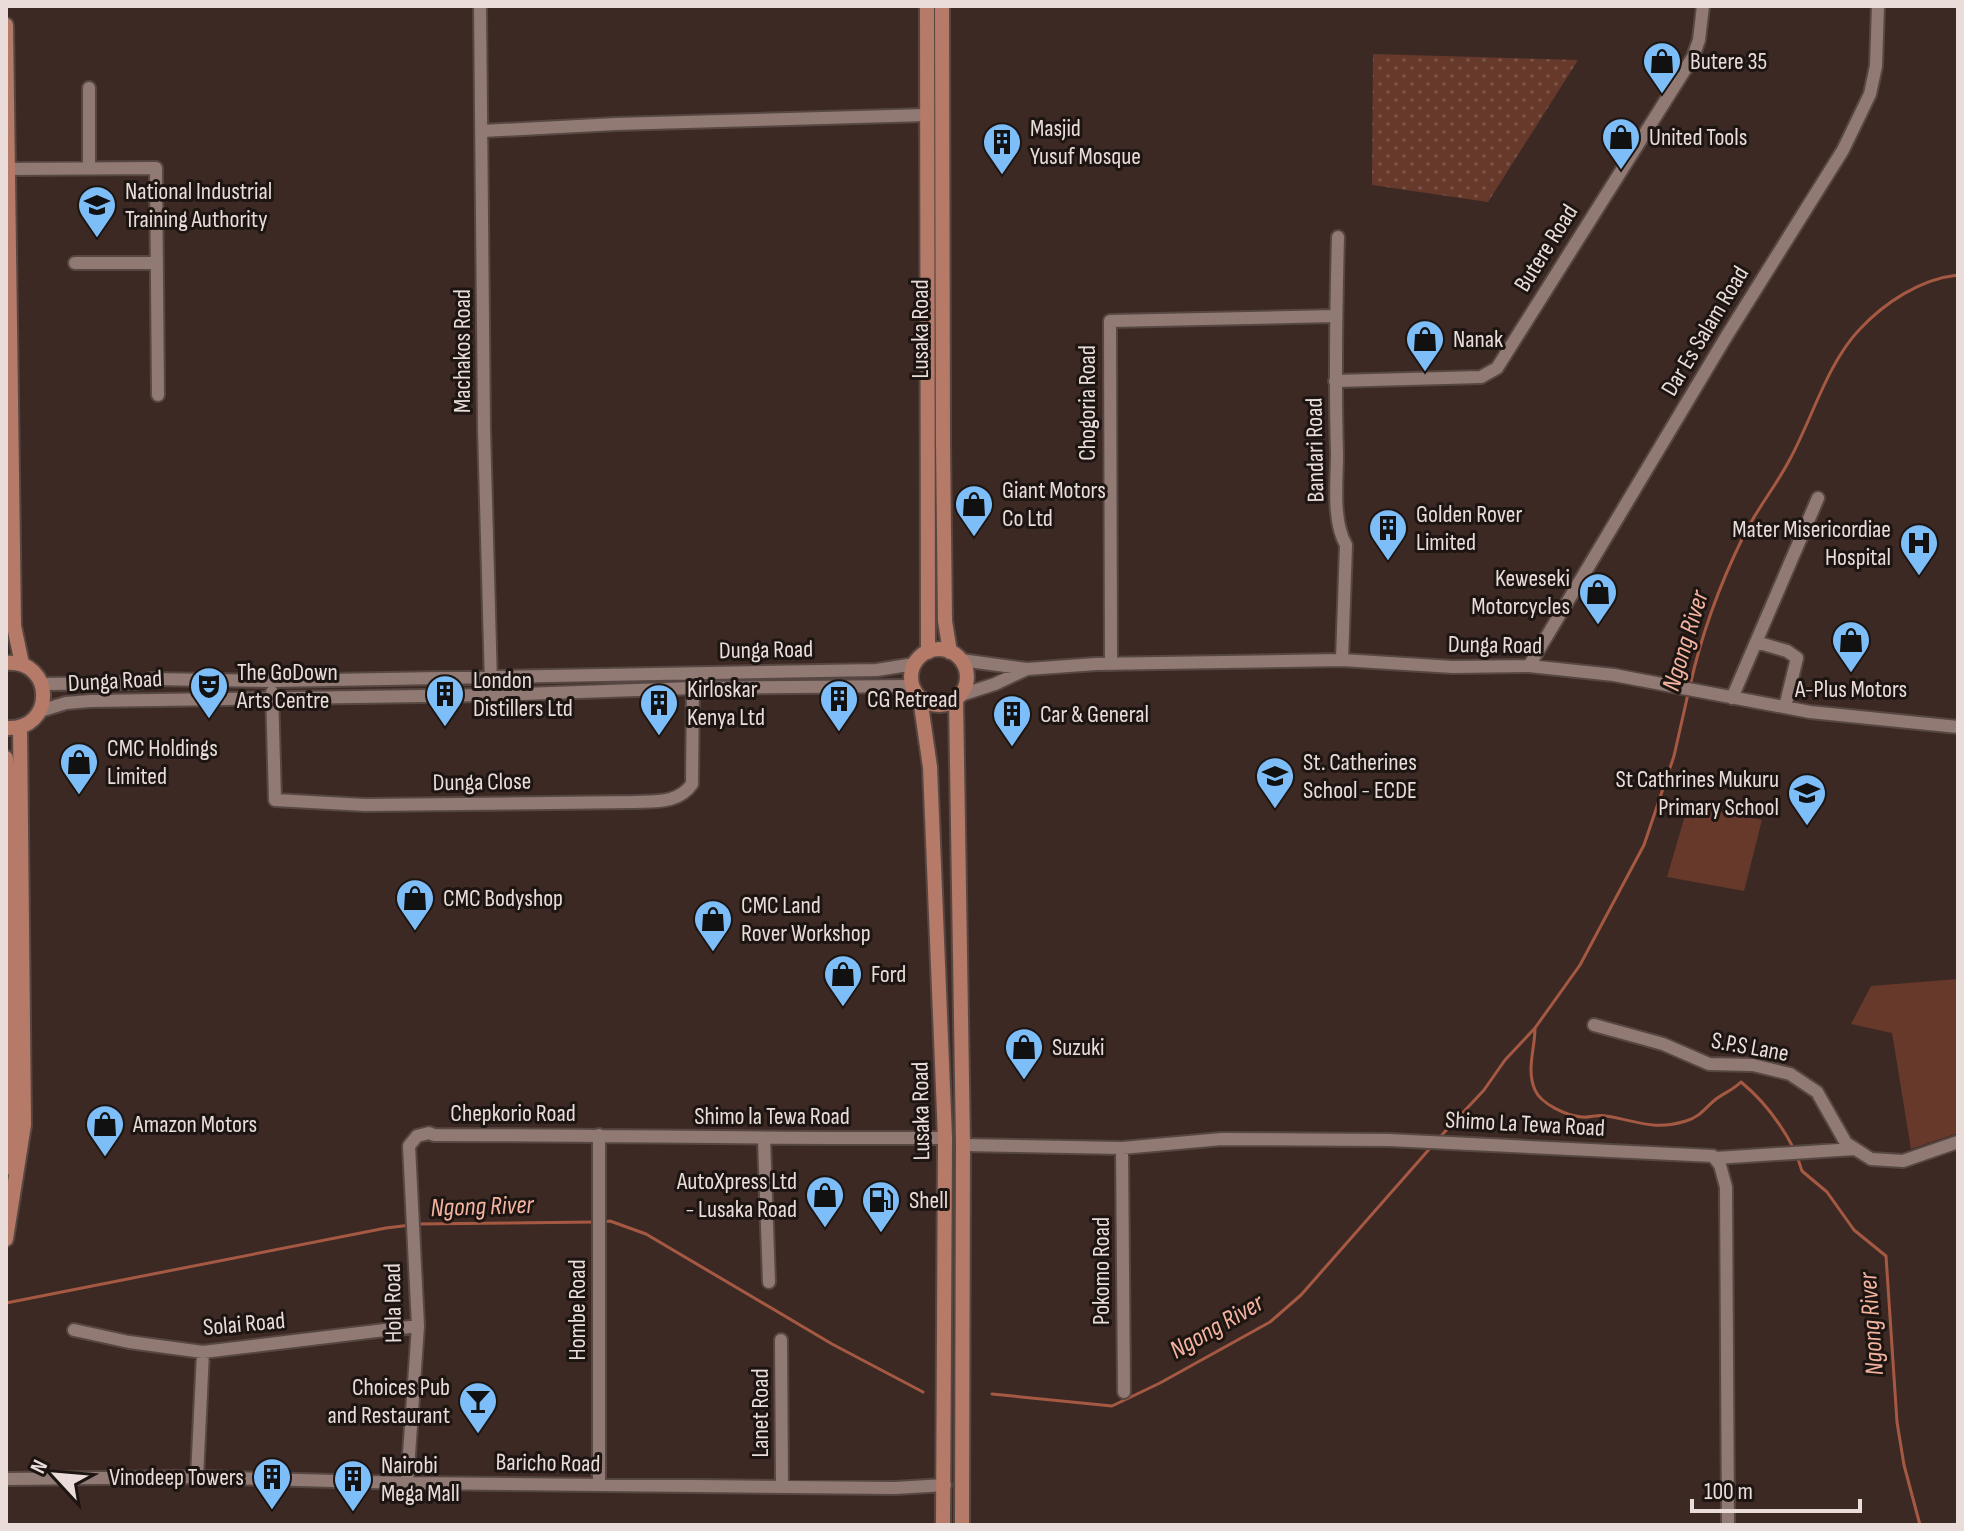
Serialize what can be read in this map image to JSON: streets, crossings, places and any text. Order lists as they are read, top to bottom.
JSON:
{
  "streets": {
    "main road": ["Lusaka Road"],
    "street": [
      "Butere Road",
      "Dar Es Salam Road",
      "Machakos Road",
      "Chogoria Road",
      "Bandari Road",
      "Dunga Road",
      "Dunga Close",
      "S.P.S Lane",
      "Chepkorio Road",
      "Shimo la Tewa Road",
      "Shimo La Tewa Road",
      "Pokomo Road",
      "Hola Road",
      "Hombe Road",
      "Solai Road",
      "Lanet Road",
      "Baricho Road"
    ]
  },
  "crossings": [
    ["Butere Road", "Bandari Road"],
    ["Lusaka Road", "Dunga Road"],
    ["Lusaka Road", "Shimo la Tewa Road"],
    ["Lusaka Road", "Shimo La Tewa Road"],
    ["Lusaka Road", "Baricho Road"],
    ["Dar Es Salam Road", "Dunga Road"],
    ["Machakos Road", "Dunga Road"],
    ["Chogoria Road", "Bandari Road"],
    ["Chogoria Road", "Dunga Road"],
    ["Bandari Road", "Dunga Road"],
    ["Dunga Road", "Dunga Close"],
    ["S.P.S Lane", "Shimo La Tewa Road"],
    ["Chepkorio Road", "Shimo la Tewa Road"],
    ["Chepkorio Road", "Hola Road"],
    ["Chepkorio Road", "Hombe Road"],
    ["Shimo la Tewa Road", "Hombe Road"],
    ["Shimo La Tewa Road", "Pokomo Road"],
    ["Hola Road", "Solai Road"],
    ["Hola Road", "Baricho Road"],
    ["Hombe Road", "Baricho Road"],
    ["Lanet Road", "Baricho Road"]
  ],
  "water": ["Ngong River"],
  "places": {
    "shop": [
      "Butere 35",
      "United Tools",
      "Nanak",
      "Giant Motors Co Ltd",
      "Keweseki Motorcycles",
      "A-Plus Motors",
      "CMC Holdings Limited",
      "CMC Bodyshop",
      "CMC Land Rover Workshop",
      "Ford",
      "Suzuki",
      "Amazon Motors",
      "AutoXpress Ltd - Lusaka Road"
    ],
    "building": [
      "Masjid Yusuf Mosque",
      "Golden Rover Limited",
      "London Distillers Ltd",
      "CG Retread",
      "Kirloskar Kenya Ltd",
      "Car & General",
      "Vinodeep Towers",
      "Nairobi Mega Mall"
    ],
    "school or university": ["National Industrial Training Authority", "St. Catherines School - ECDE", "St Cathrines Mukuru Primary School"],
    "hospital": ["Mater Misericordiae Hospital"],
    "theatre": ["The GoDown Arts Centre"],
    "fuel station": ["Shell"],
    "bar": ["Choices Pub and Restaurant"]
  },
  "scale_bar": "100 m",
  "north": "top left"
}
